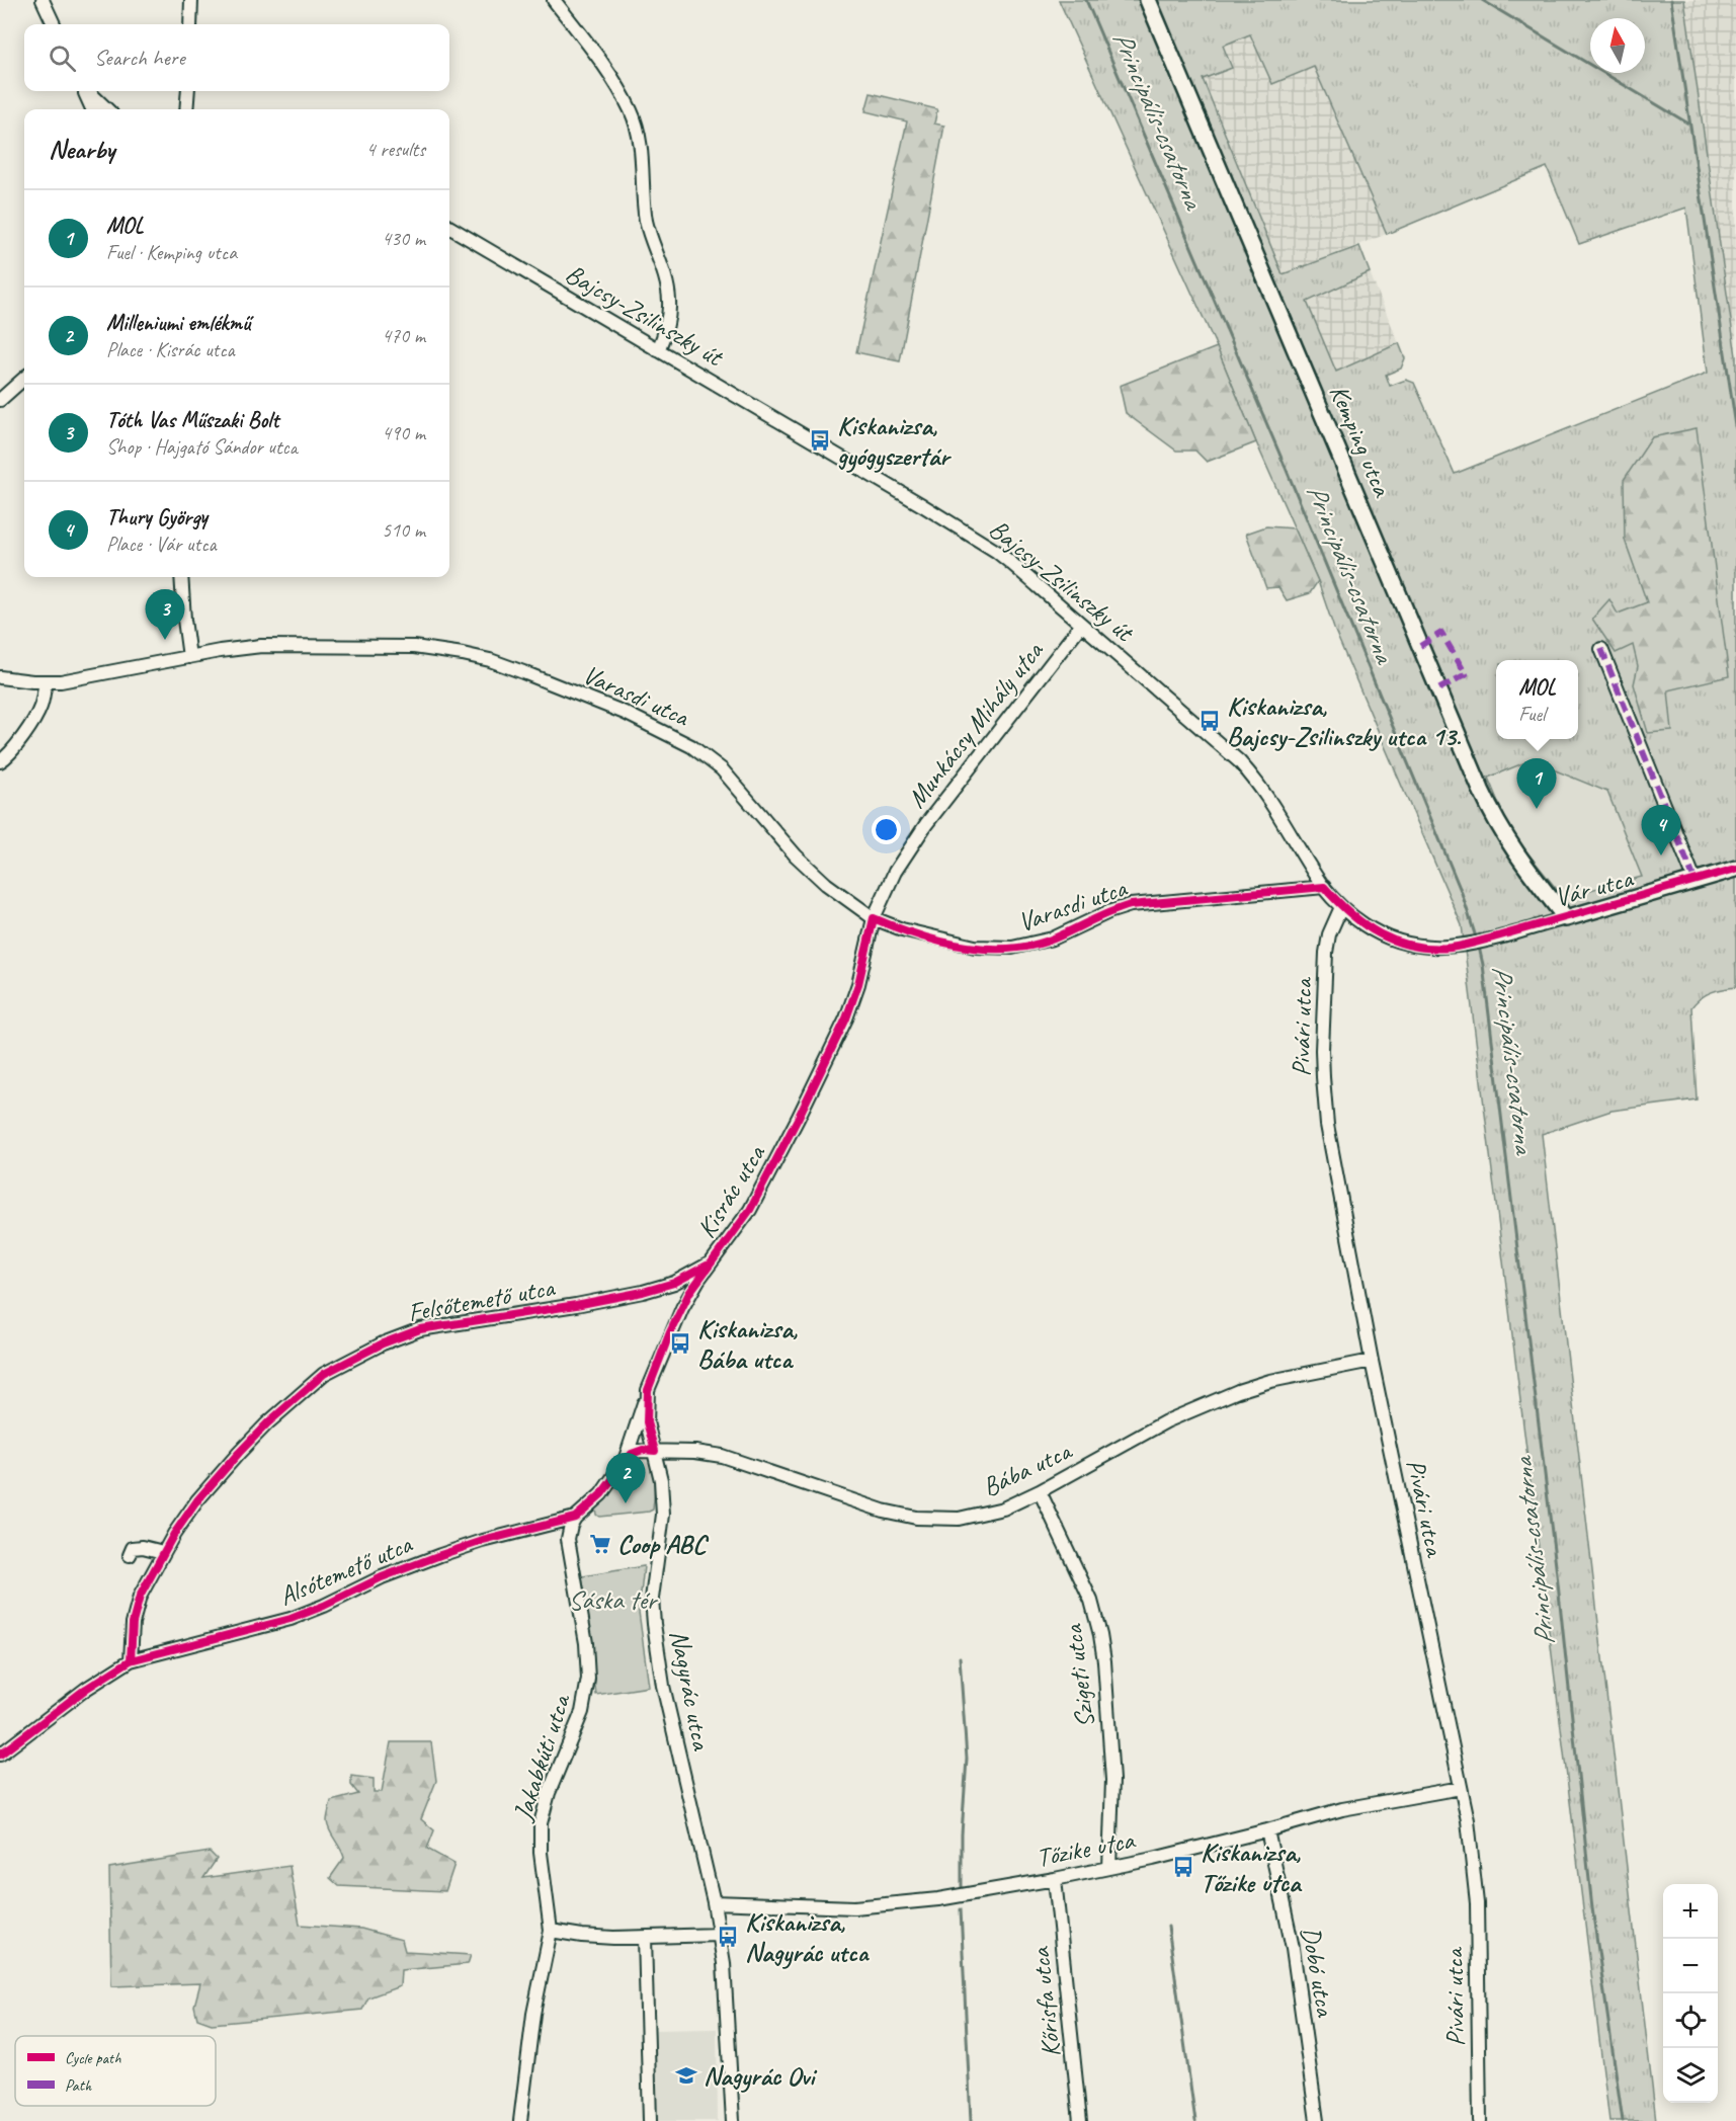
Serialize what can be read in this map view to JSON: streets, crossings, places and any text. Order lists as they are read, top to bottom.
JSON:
{
  "streets": {
    "main road": ["Kemping utca", "Vár utca"],
    "street": [
      "Bajcsy-Zsilinszky út",
      "Varasdi utca",
      "Munkácsy Mihály utca",
      "Pivári utca",
      "Kisrác utca",
      "Felsőtemető utca",
      "Bába utca",
      "Alsótemető utca",
      "Szigeti utca",
      "Nagyrác utca",
      "Jakabkúti utca",
      "Tőzike utca",
      "Dobó utca",
      "Kőrisfa utca"
    ]
  },
  "crossings": [
    ["Bajcsy-Zsilinszky út", "Varasdi utca"],
    ["Bajcsy-Zsilinszky út", "Munkácsy Mihály utca"],
    ["Bajcsy-Zsilinszky út", "Vár utca"],
    ["Bajcsy-Zsilinszky út", "Pivári utca"],
    ["Kemping utca", "Vár utca"],
    ["Varasdi utca", "Munkácsy Mihály utca"],
    ["Varasdi utca", "Kisrác utca"],
    ["Munkácsy Mihály utca", "Kisrác utca"],
    ["Pivári utca", "Bába utca"],
    ["Pivári utca", "Tőzike utca"],
    ["Kisrác utca", "Felsőtemető utca"],
    ["Kisrác utca", "Bába utca"],
    ["Kisrác utca", "Nagyrác utca"],
    ["Felsőtemető utca", "Alsótemető utca"],
    ["Bába utca", "Szigeti utca"],
    ["Bába utca", "Nagyrác utca"],
    ["Alsótemető utca", "Jakabkúti utca"],
    ["Szigeti utca", "Tőzike utca"],
    ["Nagyrác utca", "Tőzike utca"],
    ["Tőzike utca", "Dobó utca"],
    ["Tőzike utca", "Kőrisfa utca"]
  ],
  "water": ["Principális-csatorna"],
  "parks": ["Sáska tér"],
  "places": {
    "bus stop": [
      "Kiskanizsa, gyógyszertár",
      "Kiskanizsa, Bajcsy-Zsilinszky utca 13.",
      "Kiskanizsa, Bába utca",
      "Kiskanizsa, Tőzike utca",
      "Kiskanizsa, Nagyrác utca"
    ],
    "supermarket": ["Coop ABC"],
    "school or university": ["Nagyrác Ovi"]
  },
  "legend": ["Cycle path", "Path"],
  "north": "top",
  "page": {
    "search": "Search here",
    "heading": ["Nearby", "4 results"],
    "list": [
      {
        "mark": "1",
        "name": "MOL",
        "note": "Fuel · Kemping utca",
        "value": "430 m"
      },
      {
        "mark": "2",
        "name": "Milleniumi emlékmű",
        "note": "Place · Kisrác utca",
        "value": "470 m"
      },
      {
        "mark": "3",
        "name": "Tóth Vas Műszaki Bolt",
        "note": "Shop · Hajgató Sándor utca",
        "value": "490 m"
      },
      {
        "mark": "4",
        "name": "Thury György",
        "note": "Place · Vár utca",
        "value": "510 m"
      }
    ],
    "pins": [
      "3",
      "1",
      "4",
      "2"
    ],
    "popup": ["MOL", "Fuel"],
    "map_buttons": ["+", "−"]
  }
}
